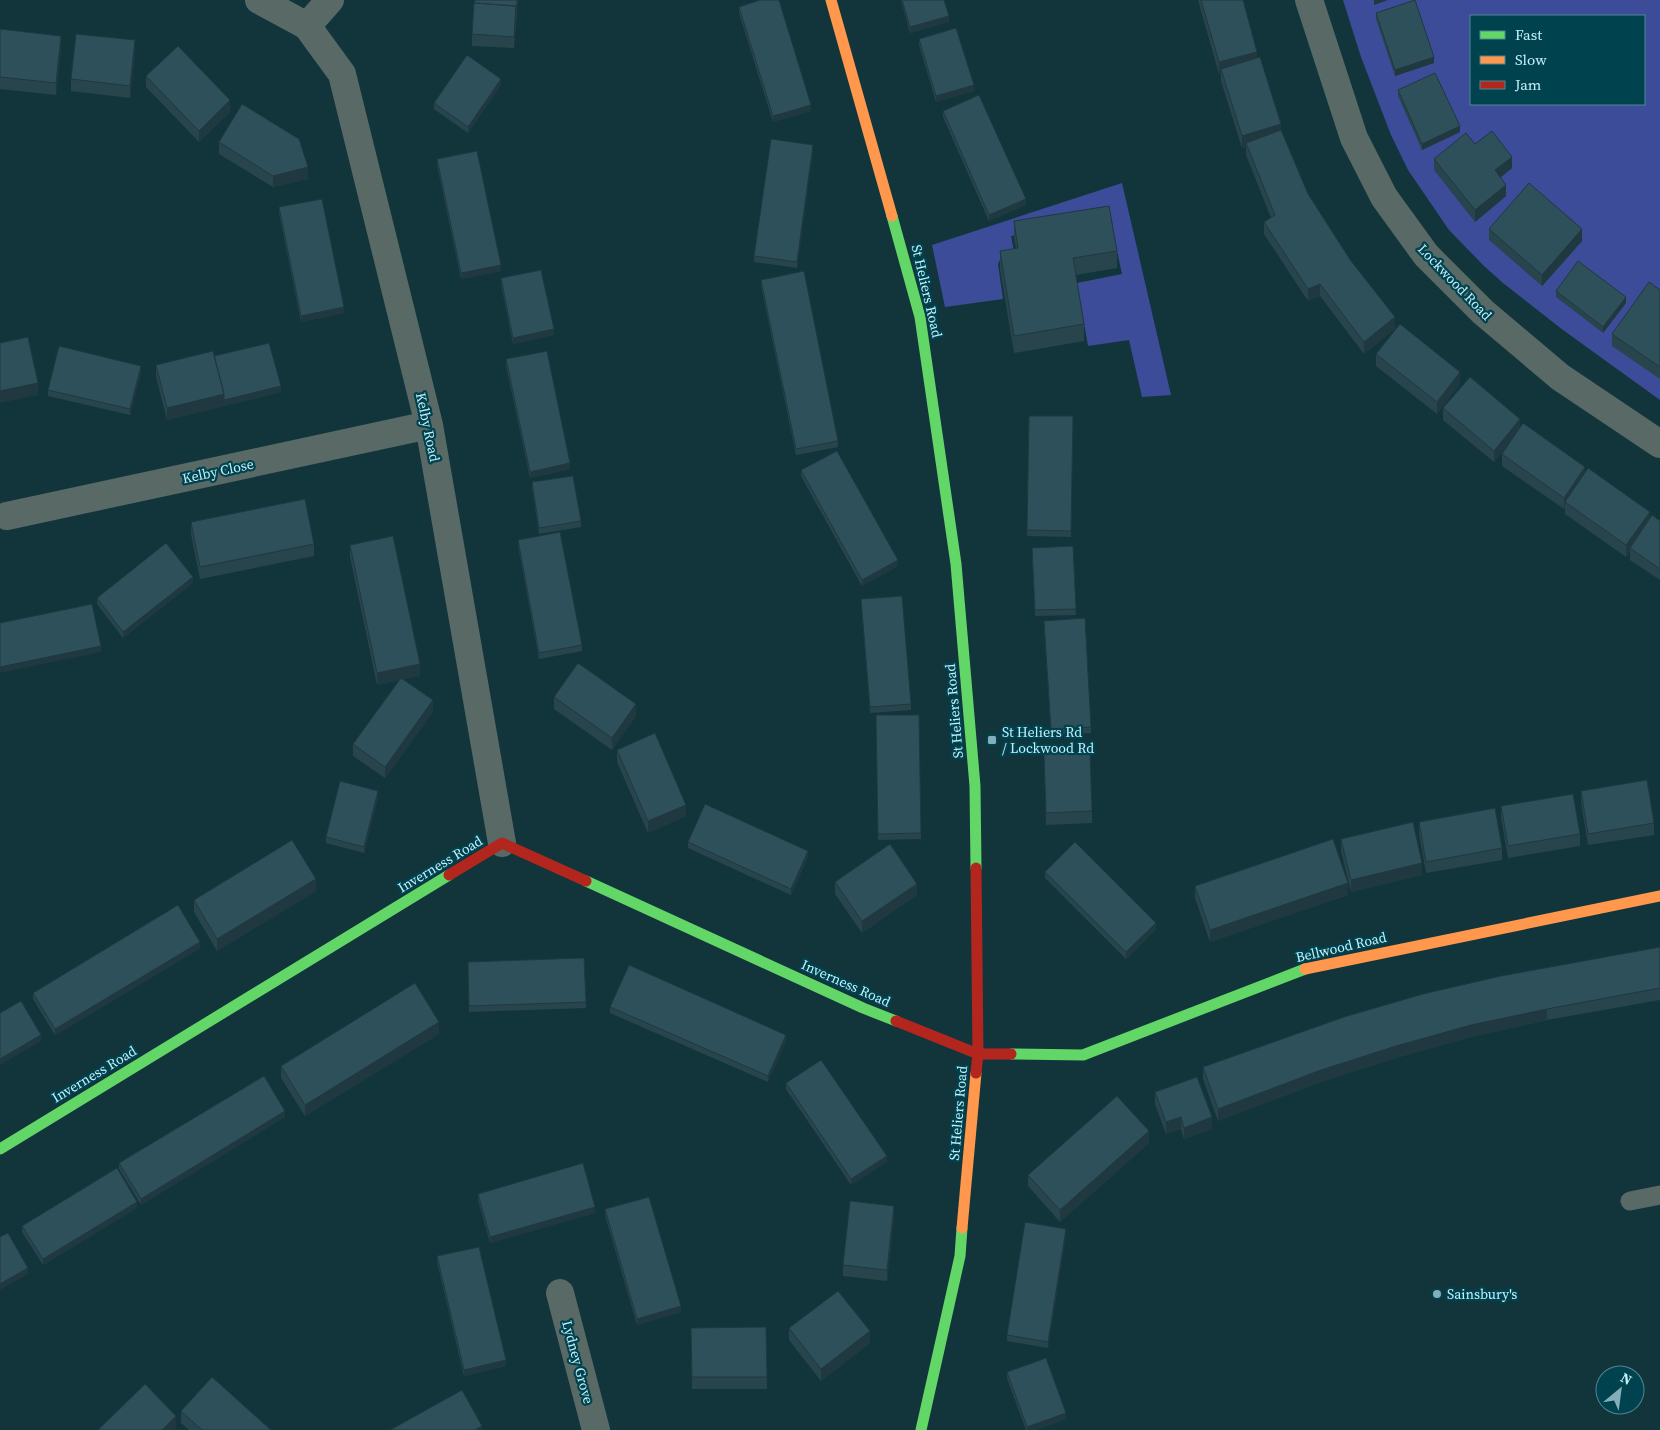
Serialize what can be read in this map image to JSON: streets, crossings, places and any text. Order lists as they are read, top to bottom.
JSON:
{
  "streets": {
    "street": [
      "Lockwood Road",
      "St Heliers Road",
      "Kelby Road",
      "Kelby Close",
      "Inverness Road",
      "Bellwood Road",
      "Lydney Grove"
    ]
  },
  "crossings": [
    ["St Heliers Road", "Inverness Road"],
    ["St Heliers Road", "Bellwood Road"],
    ["Kelby Road", "Kelby Close"],
    ["Kelby Road", "Inverness Road"],
    ["Inverness Road", "Bellwood Road"]
  ],
  "places": {
    "transit": ["St Heliers Rd / Lockwood Rd"],
    "other": ["Sainsbury's"]
  },
  "legend": ["Fast", "Slow", "Jam"],
  "north": "top right"
}
